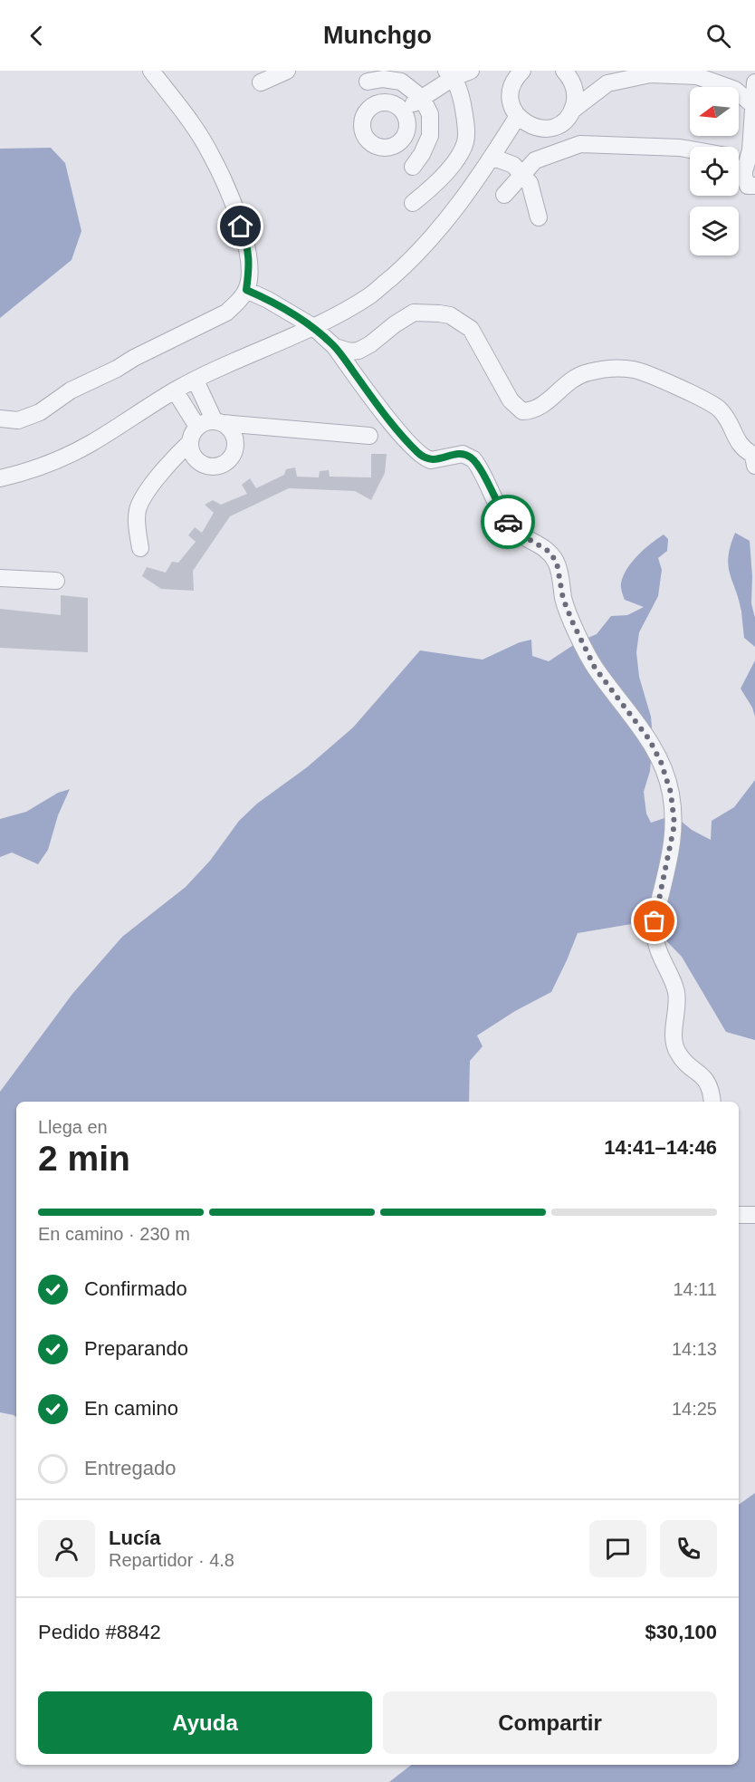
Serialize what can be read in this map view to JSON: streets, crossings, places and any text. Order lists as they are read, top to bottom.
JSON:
{
  "north": "left",
  "page": {
    "header": "Munchgo",
    "heading": ["2 min", "Llega en", "14:41–14:46"],
    "panel": [
      "Lucía",
      "Repartidor · 4.8",
      "Pedido #8842",
      "$30,100"
    ],
    "bar": "En camino · 230 m",
    "list": [
      ["Confirmado", "14:11"],
      ["Preparando", "14:13"],
      ["En camino", "14:25"],
      "Entregado"
    ],
    "buttons": ["Ayuda", "Compartir"]
  }
}
